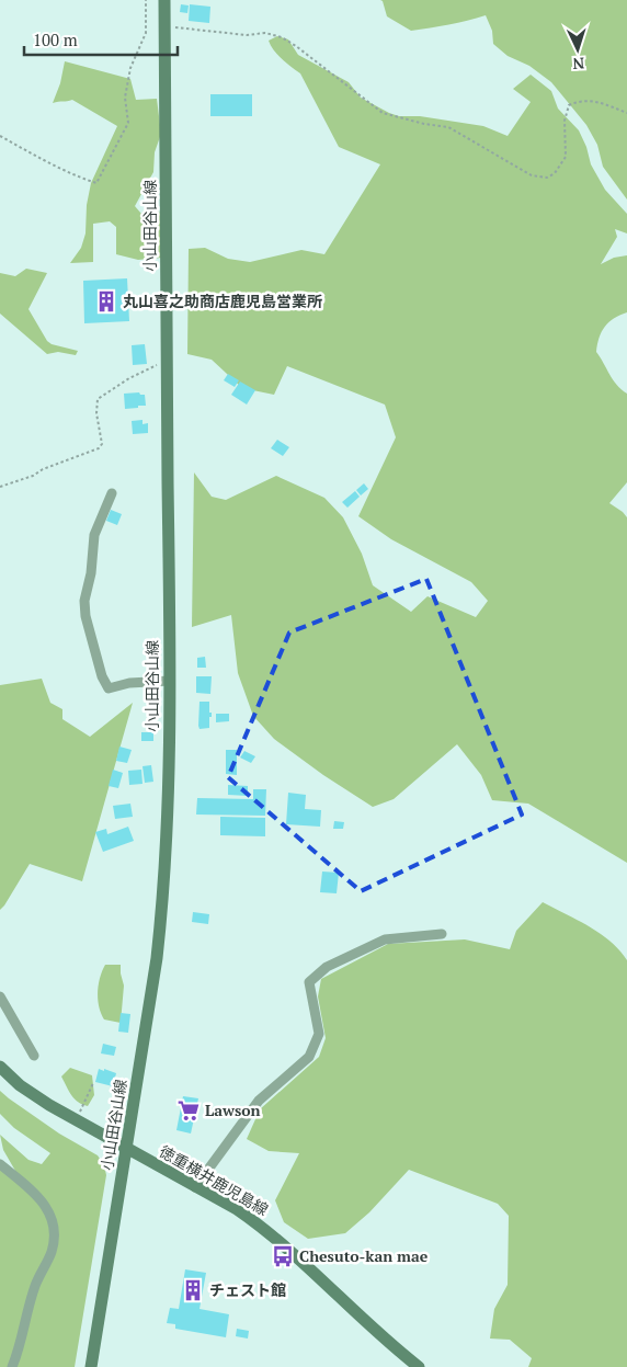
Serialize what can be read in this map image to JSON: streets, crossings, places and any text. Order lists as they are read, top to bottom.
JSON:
{
  "streets": {
    "main road": ["小山田谷山線", "徳重横井鹿児島線"]
  },
  "crossings": [
    ["小山田谷山線", "徳重横井鹿児島線"]
  ],
  "places": {
    "building": ["丸山喜之助商店鹿児島営業所", "チェスト館"],
    "supermarket": ["Lawson"],
    "bus stop": ["Chesuto-kan mae"]
  },
  "scale_bar": "100 m",
  "north": "bottom"
}
